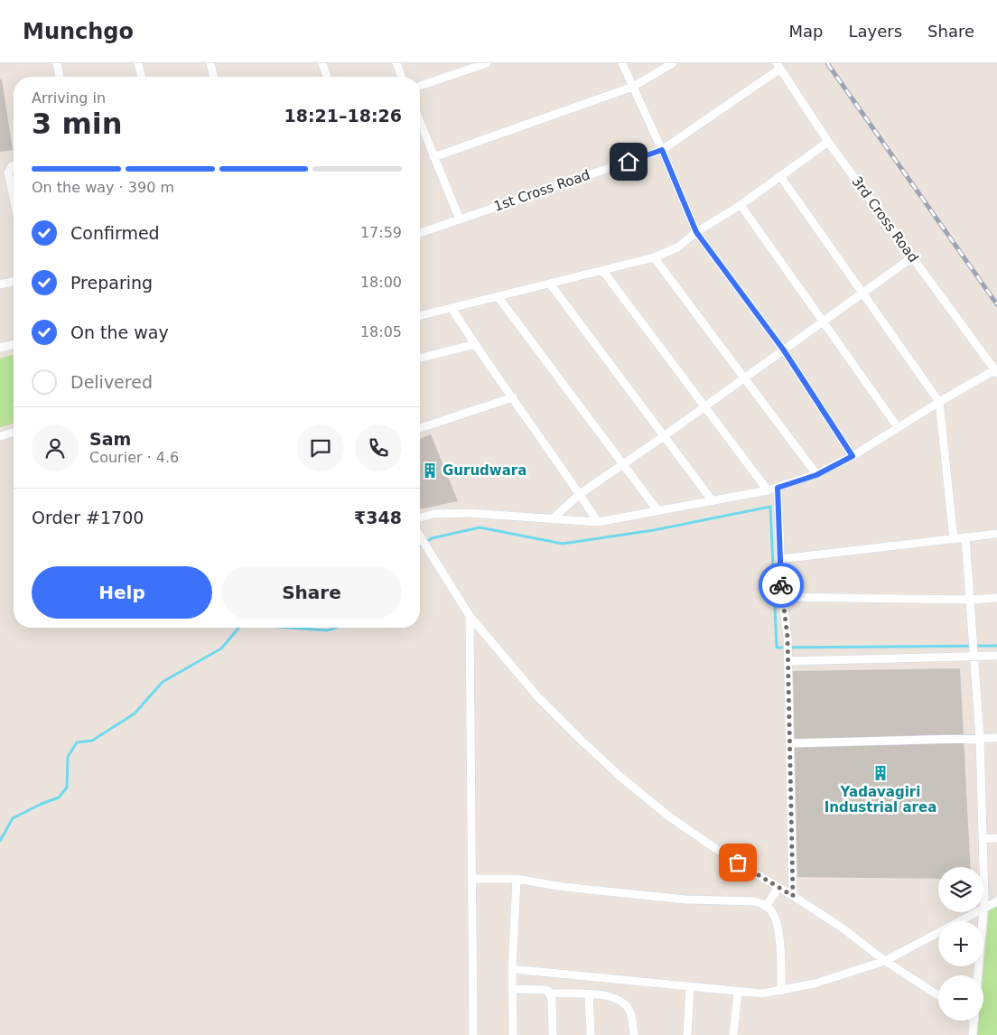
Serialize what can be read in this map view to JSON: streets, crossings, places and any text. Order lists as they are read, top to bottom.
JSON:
{
  "streets": {
    "street": ["1st Cross Road", "3rd Cross Road"]
  },
  "crossings": [
    ["1st Cross Road", "3rd Cross Road"]
  ],
  "places": {
    "building": ["Gurudwara", "Yadavagiri Industrial area"]
  },
  "page": {
    "header": "Munchgo",
    "nav": ["Map", "Layers", "Share"],
    "heading": ["3 min", "Arriving in", "18:21–18:26"],
    "panel": [
      "Sam",
      "Courier · 4.6",
      "Order #1700",
      "₹348"
    ],
    "bar": "On the way · 390 m",
    "list": [
      ["Confirmed", "17:59"],
      ["Preparing", "18:00"],
      ["On the way", "18:05"],
      "Delivered"
    ],
    "buttons": ["Help", "Share"],
    "map_buttons": ["+", "−"]
  }
}
